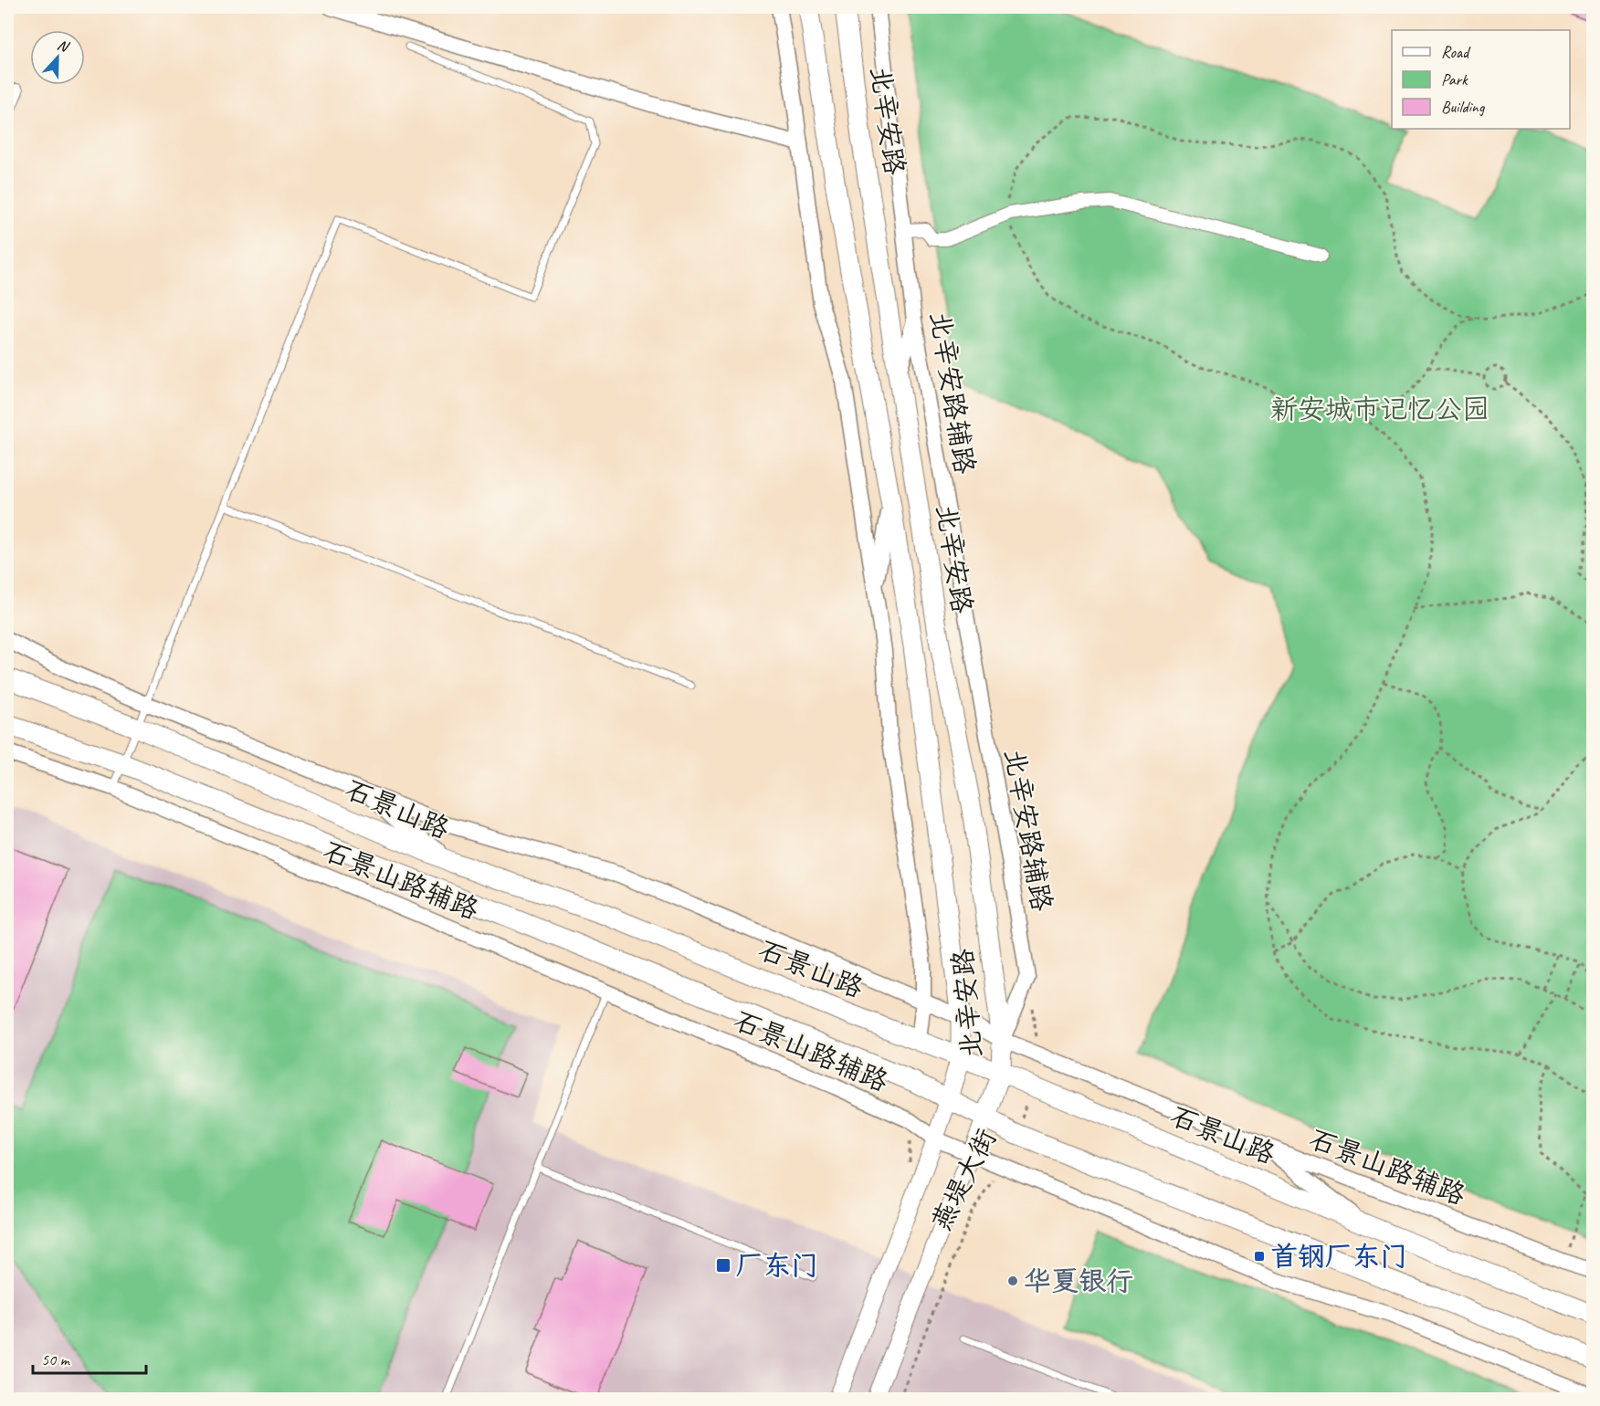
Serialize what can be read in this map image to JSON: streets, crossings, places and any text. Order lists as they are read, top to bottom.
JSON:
{
  "streets": {
    "main road": ["北辛安路", "石景山路", "燕堤大街"],
    "street": ["北辛安路辅路", "石景山路辅路"]
  },
  "crossings": [
    ["北辛安路", "北辛安路辅路"],
    ["北辛安路", "石景山路"],
    ["北辛安路", "石景山路辅路"],
    ["北辛安路", "燕堤大街"],
    ["北辛安路辅路", "石景山路辅路"],
    ["石景山路", "燕堤大街"],
    ["石景山路辅路", "燕堤大街"]
  ],
  "parks": ["新安城市记忆公园"],
  "places": {
    "transit": ["首钢厂东门", "厂东门"],
    "other": ["华夏银行"]
  },
  "legend": ["Road", "Park", "Building"],
  "scale_bar": "50 m",
  "north": "top"
}
